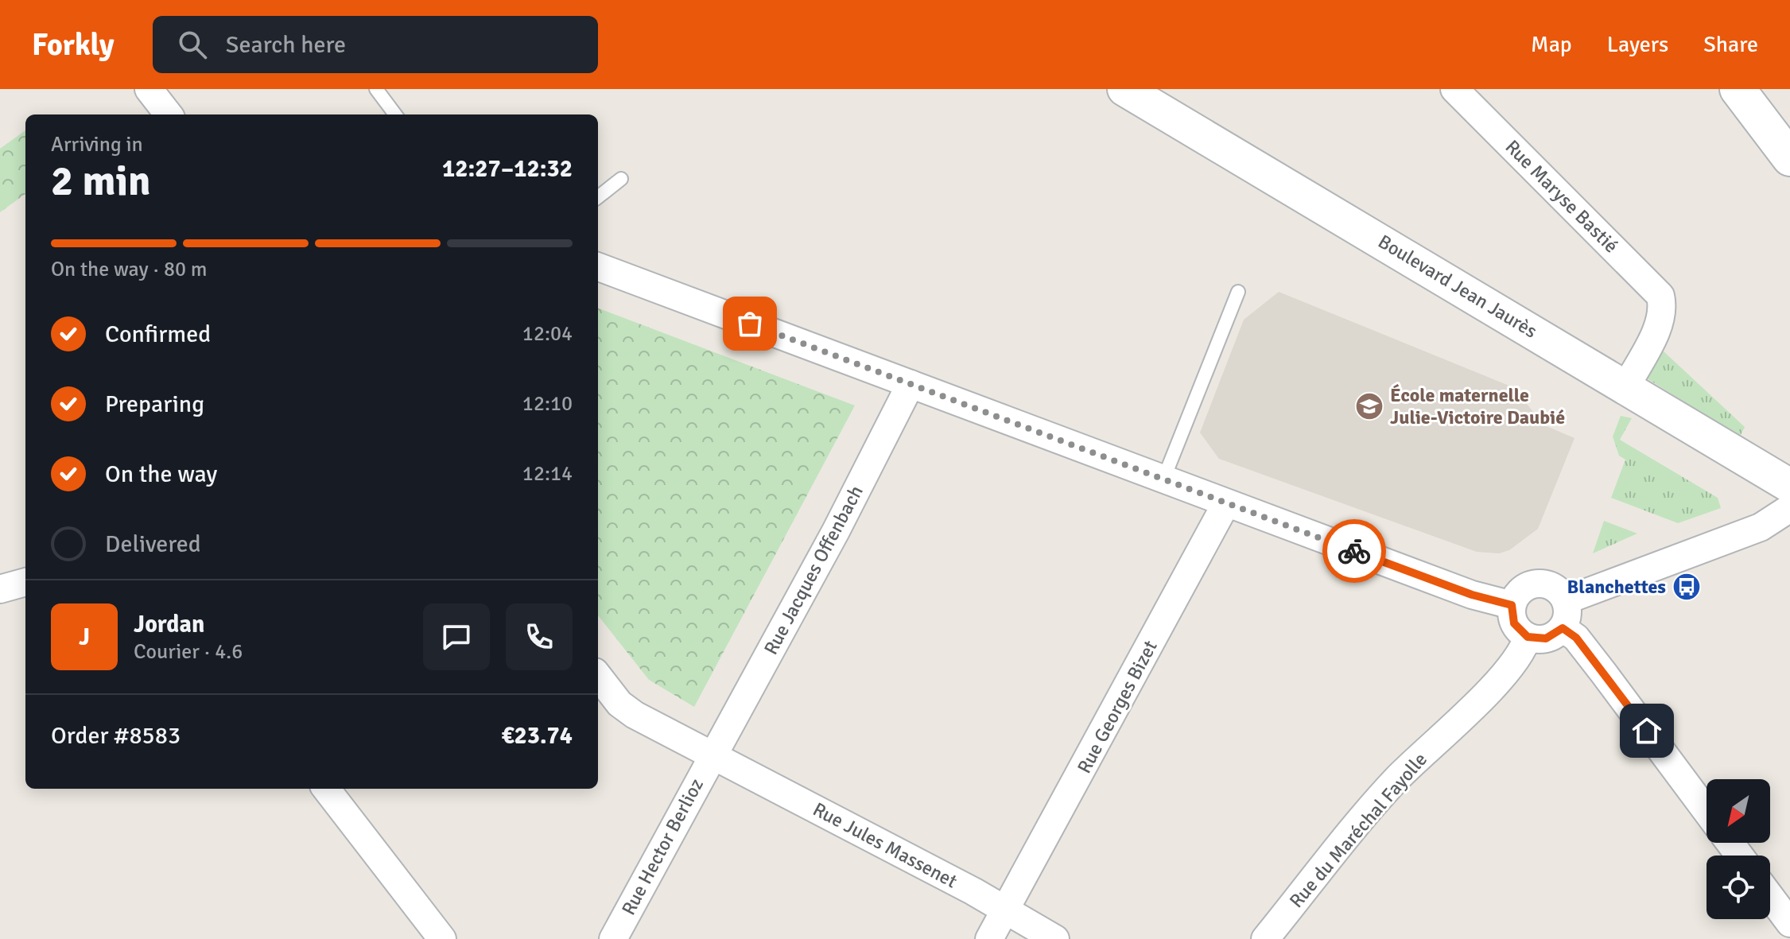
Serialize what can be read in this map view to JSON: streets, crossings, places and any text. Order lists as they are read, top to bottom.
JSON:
{
  "streets": {
    "street": [
      "Rue Maryse Bastié",
      "Boulevard Jean Jaurès",
      "Rue Jacques Offenbach",
      "Rue Georges Bizet",
      "Rue du Maréchal Fayolle",
      "Rue Jules Massenet",
      "Rue Hector Berlioz"
    ]
  },
  "crossings": [
    ["Rue Maryse Bastié", "Boulevard Jean Jaurès"],
    ["Rue Jacques Offenbach", "Rue Jules Massenet"],
    ["Rue Jacques Offenbach", "Rue Hector Berlioz"],
    ["Rue Georges Bizet", "Rue Jules Massenet"],
    ["Rue Jules Massenet", "Rue Hector Berlioz"]
  ],
  "places": {
    "school or university": ["École maternelle Julie-Victoire Daubié"],
    "bus stop": ["Blanchettes"]
  },
  "north": "bottom left",
  "page": {
    "header": "Forkly",
    "search": "Search here",
    "nav": ["Map", "Layers", "Share"],
    "heading": ["2 min", "Arriving in", "12:27–12:32"],
    "panel": [
      "Jordan",
      "Courier · 4.6",
      "Order #8583",
      "€23.74"
    ],
    "bar": "On the way · 80 m",
    "list": [
      ["Confirmed", "12:04"],
      ["Preparing", "12:10"],
      ["On the way", "12:14"],
      "Delivered"
    ],
    "round": "J"
  }
}
